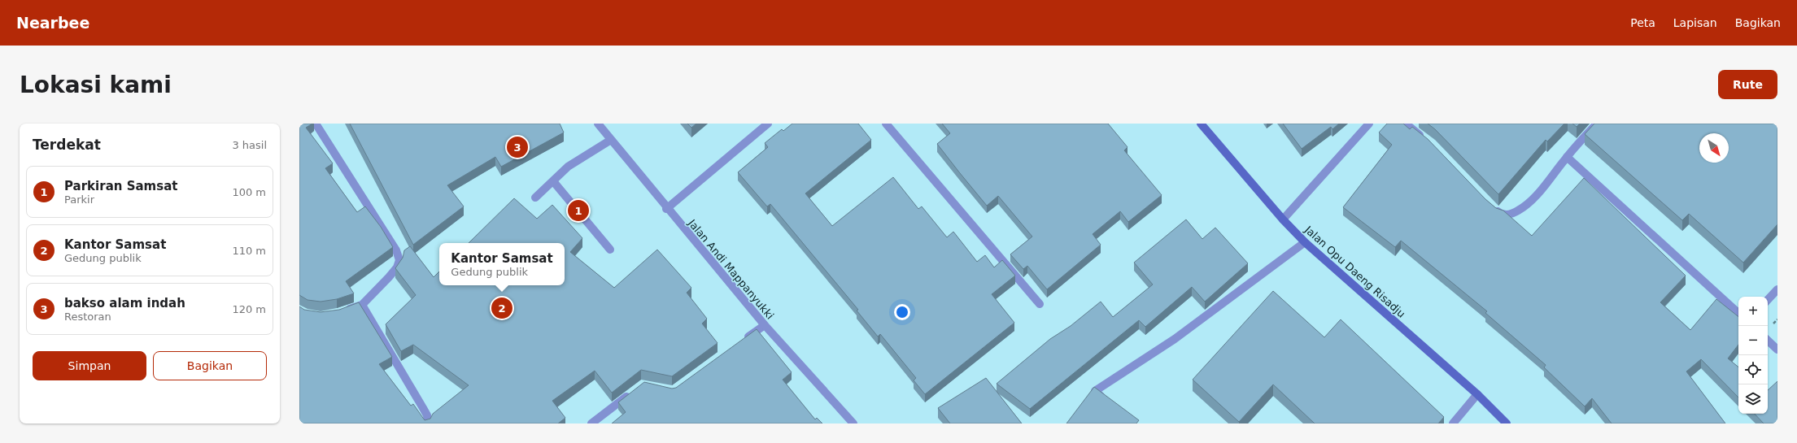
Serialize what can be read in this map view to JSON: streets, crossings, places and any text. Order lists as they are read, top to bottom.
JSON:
{
  "streets": {
    "main road": ["Jalan Opu Daeng Risadju"],
    "street": ["Jalan Andi Mappanyukki"]
  },
  "north": "bottom right",
  "page": {
    "header": "Nearbee",
    "nav": ["Peta", "Lapisan", "Bagikan"],
    "buttons": [
      "Rute",
      ["Simpan", "Bagikan"]
    ],
    "title": "Lokasi kami",
    "heading": ["Terdekat", "3 hasil"],
    "pins": ["3", "1", "2"],
    "list": [
      {
        "mark": "1",
        "name": "Parkiran Samsat",
        "note": "Parkir",
        "value": "100 m"
      },
      {
        "mark": "2",
        "name": "Kantor Samsat",
        "note": "Gedung publik",
        "value": "110 m"
      },
      {
        "mark": "3",
        "name": "bakso alam indah",
        "note": "Restoran",
        "value": "120 m"
      }
    ],
    "popup": ["Kantor Samsat", "Gedung publik"],
    "map_buttons": ["+", "−"]
  }
}
